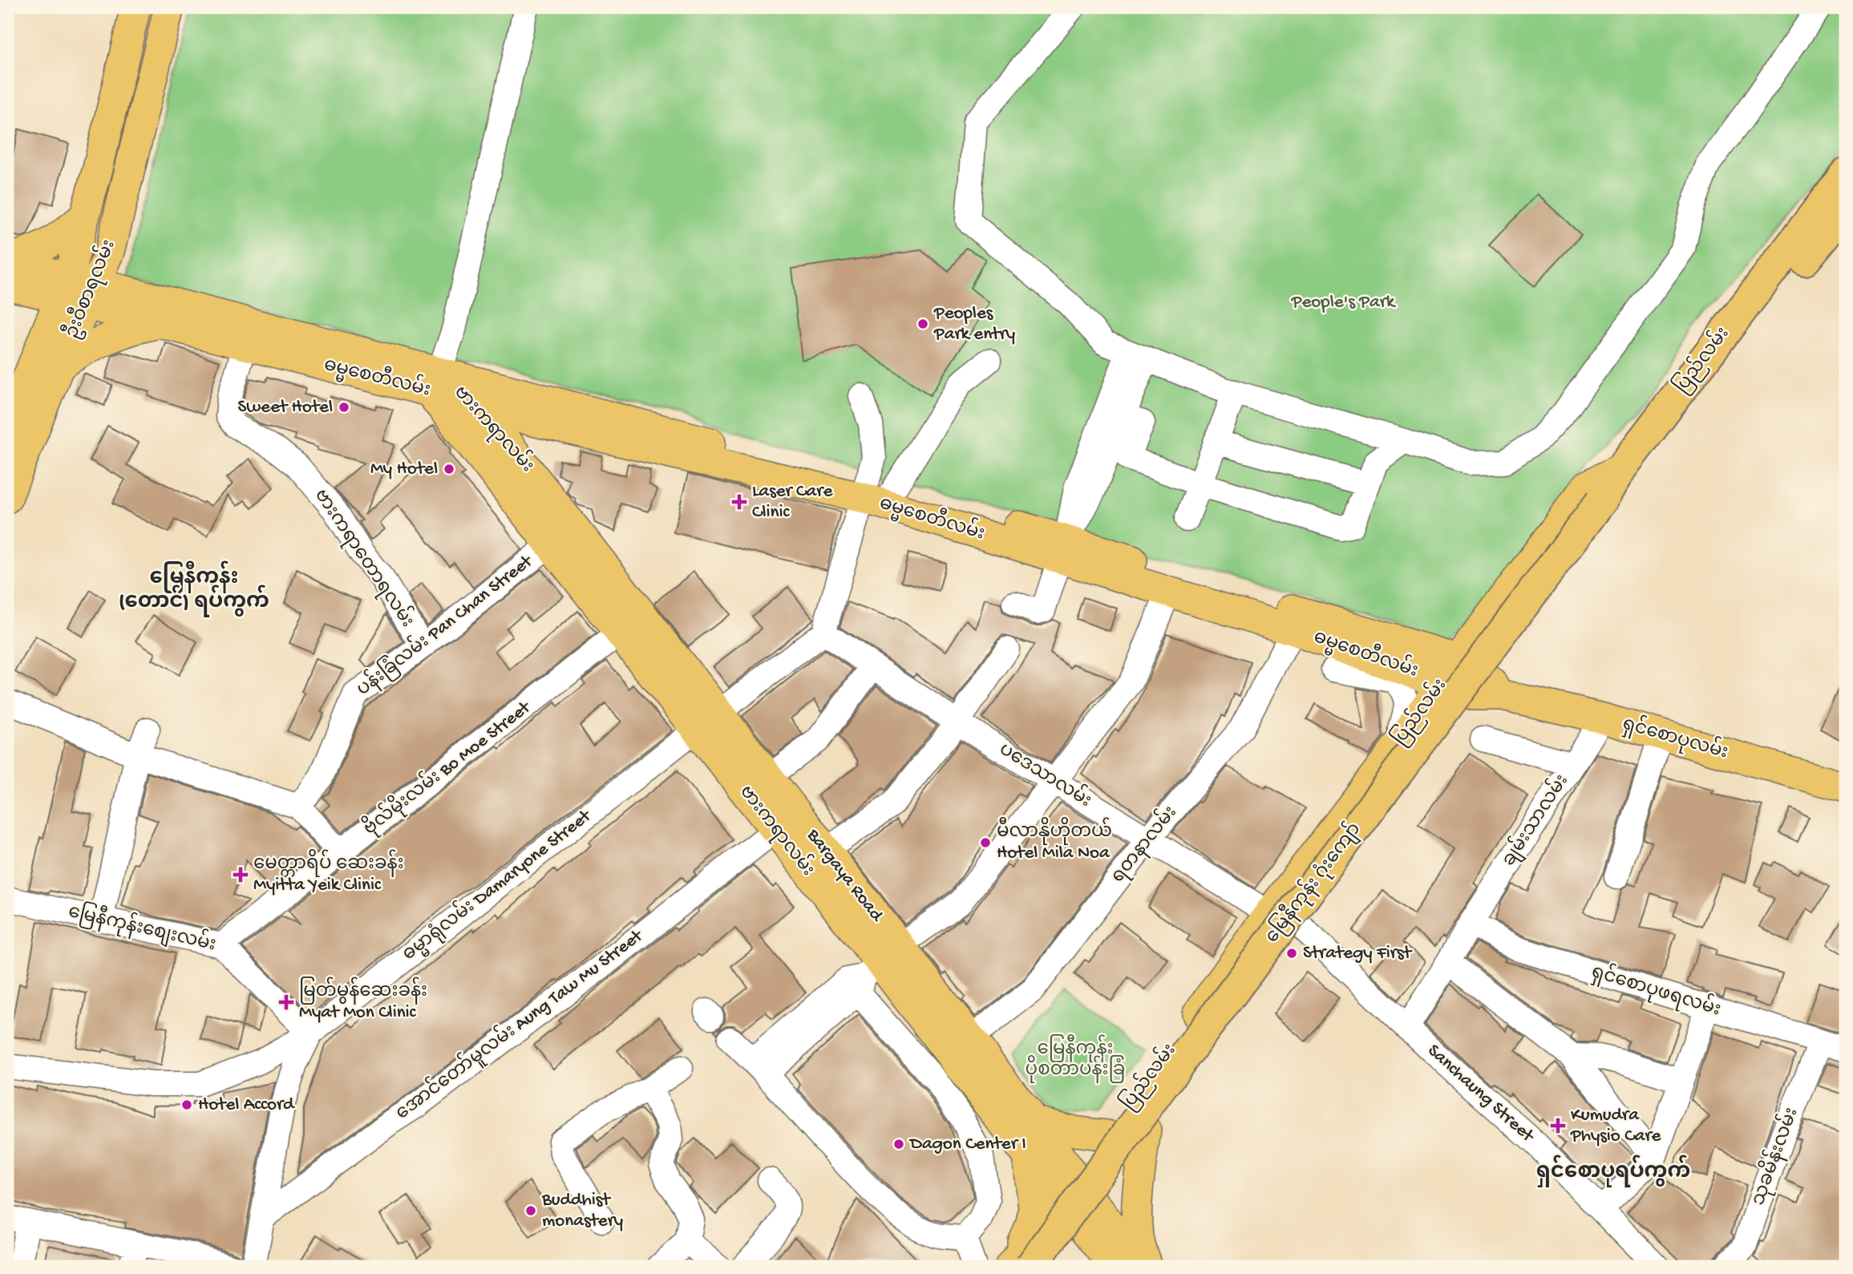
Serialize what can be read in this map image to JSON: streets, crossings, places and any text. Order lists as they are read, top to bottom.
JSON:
{
  "streets": {
    "highway": ["ပြည်လမ်း", "မြေနီကုန်း ဂုံးကျော်"],
    "main road": [
      "ဦးဝီစာရလမ်း",
      "ဓမ္မစေတီလမ်း",
      "ဗားကရာလမ်း",
      "ရှင်စောပုလမ်း",
      "Bargaya Road"
    ],
    "street": [
      "ဗားကရာတောရလမ်း",
      "ပန်းခြံလမ်း Pan Chan Street",
      "ဗိုလ်မိုးလမ်း Bo Moe Street",
      "ပဒေသာလမ်း",
      "ချမ်းသာလမ်း",
      "ရတနာလမ်း",
      "ဓမ္မာရုံလမ်း Damaryone Street",
      "မြေနီကုန်းစျေးလမ်း",
      "ရှင်စောပုဖရလမ်း",
      "အောင်တော်မူလမ်း Aung Taw Mu Street",
      "Sanchaung Street",
      "သုခမိန်းလမ်း"
    ]
  },
  "crossings": [
    ["ဦးဝီစာရလမ်း", "ဓမ္မစေတီလမ်း"],
    ["ပြည်လမ်း", "ဓမ္မစေတီလမ်း"],
    ["ပြည်လမ်း", "ဗားကရာလမ်း"],
    ["ပြည်လမ်း", "ရှင်စောပုလမ်း"],
    ["ပြည်လမ်း", "ပဒေသာလမ်း"],
    ["ပြည်လမ်း", "မြေနီကုန်း ဂုံးကျော်"],
    ["ပြည်လမ်း", "Sanchaung Street"],
    ["ဓမ္မစေတီလမ်း", "ဗားကရာလမ်း"],
    ["ဓမ္မစေတီလမ်း", "ဗားကရာတောရလမ်း"],
    ["ဓမ္မစေတီလမ်း", "ရှင်စောပုလမ်း"],
    ["ဓမ္မစေတီလမ်း", "ရတနာလမ်း"],
    ["ဗားကရာလမ်း", "ပန်းခြံလမ်း Pan Chan Street"],
    ["ဗားကရာလမ်း", "ဗိုလ်မိုးလမ်း Bo Moe Street"],
    ["ဗားကရာလမ်း", "Bargaya Road"],
    ["ဗားကရာလမ်း", "ဓမ္မာရုံလမ်း Damaryone Street"],
    ["ဗားကရာလမ်း", "အောင်တော်မူလမ်း Aung Taw Mu Street"],
    ["ဗားကရာတောရလမ်း", "ပန်းခြံလမ်း Pan Chan Street"],
    ["ရှင်စောပုလမ်း", "ချမ်းသာလမ်း"],
    ["ဗိုလ်မိုးလမ်း Bo Moe Street", "မြေနီကုန်းစျေးလမ်း"],
    ["ပဒေသာလမ်း", "ရတနာလမ်း"],
    ["ပဒေသာလမ်း", "ဓမ္မာရုံလမ်း Damaryone Street"],
    ["ချမ်းသာလမ်း", "ရှင်စောပုဖရလမ်း"],
    ["ချမ်းသာလမ်း", "Sanchaung Street"],
    ["ရတနာလမ်း", "Bargaya Road"],
    ["Bargaya Road", "ဓမ္မာရုံလမ်း Damaryone Street"],
    ["ဓမ္မာရုံလမ်း Damaryone Street", "မြေနီကုန်းစျေးလမ်း"],
    ["ရှင်စောပုဖရလမ်း", "သုခမိန်းလမ်း"]
  ],
  "districts": ["မြေနီကုန်း (တောင်) ရပ်ကွက်", "ရှင်စောပုရပ်ကွက်"],
  "parks": ["People's Park", "မြေနီကုန်း ပိုစတာပန်းခြံ"],
  "places": {
    "other": [
      "Peoples Park entry",
      "Sweet Hotel",
      "My Hotel",
      "မီလာနိုဟိုတယ် Hotel Mila Noa",
      "Strategy First",
      "Hotel Accord",
      "Dagon Center I",
      "Buddhist monastery"
    ],
    "health": [
      "Laser Care Clinic",
      "မေတ္တာရိပ် ဆေးခန်း Myitta Yeik Clinic",
      "မြတ်မွန်ဆေးခန်း Myat Mon Clinic",
      "Kumudra Physio Care"
    ]
  }
}
